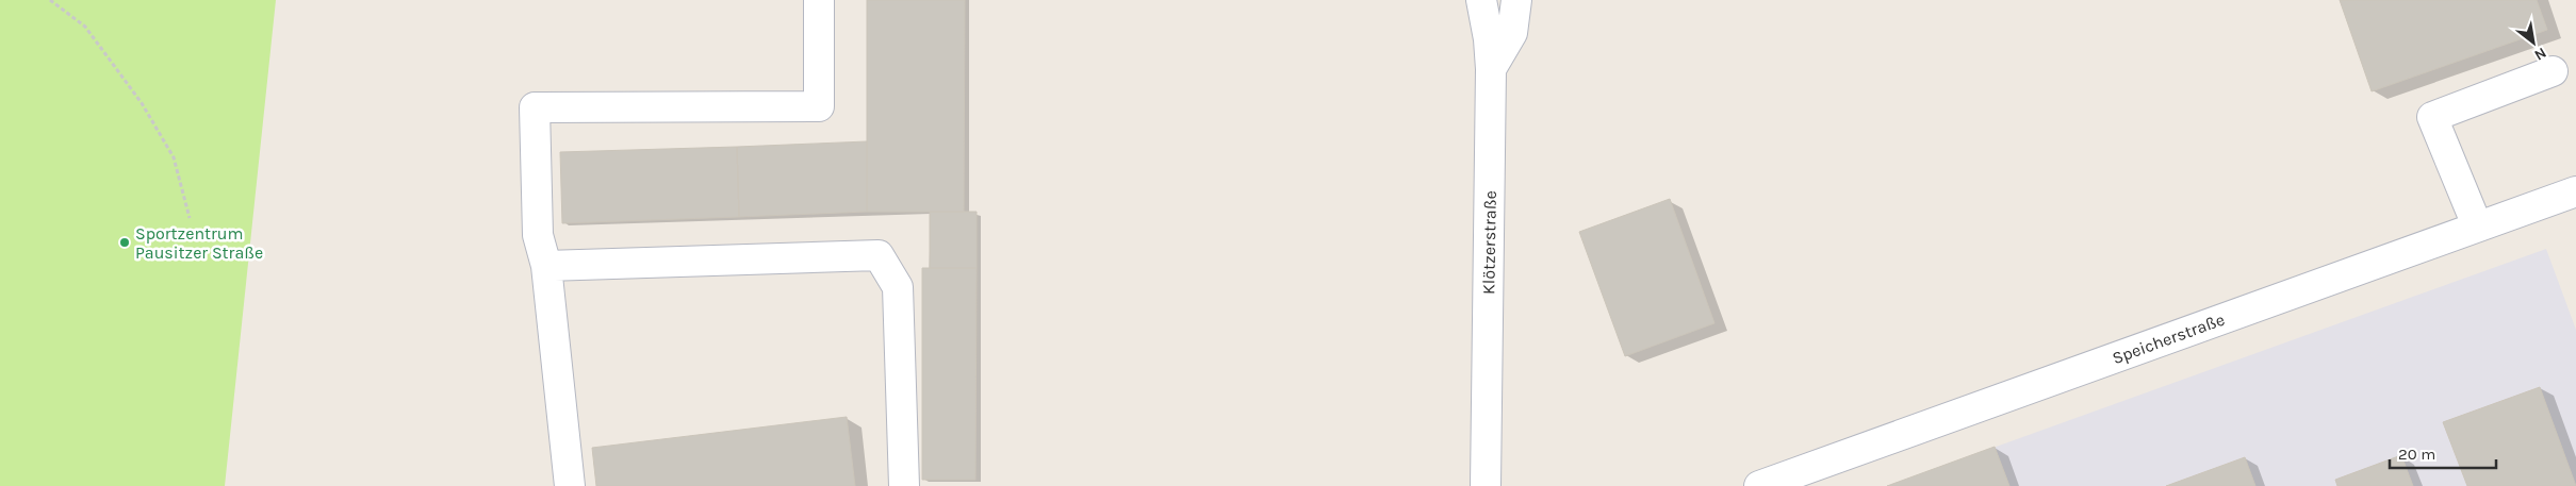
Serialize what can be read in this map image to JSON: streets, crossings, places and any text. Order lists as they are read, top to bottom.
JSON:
{
  "streets": {
    "street": ["Klötzerstraße", "Speicherstraße"]
  },
  "places": ["Sportzentrum Pausitzer Straße"],
  "scale_bar": "20 m",
  "north": "bottom right"
}
